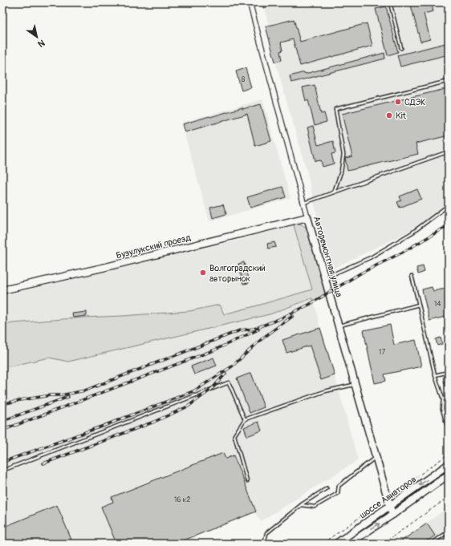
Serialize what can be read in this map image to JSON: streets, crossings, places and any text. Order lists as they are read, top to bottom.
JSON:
{
  "streets": {
    "main road": ["Бузулукский проезд", "Авторемонтная улица", "шоссе Авиаторов"]
  },
  "crossings": [
    ["Бузулукский проезд", "Авторемонтная улица"],
    ["Авторемонтная улица", "шоссе Авиаторов"]
  ],
  "places": ["СДЭК", "Kit", "Волгоградский авторынок"],
  "house_numbers": [
    "8",
    "14",
    "17",
    "16 к2"
  ],
  "north": "bottom right"
}
